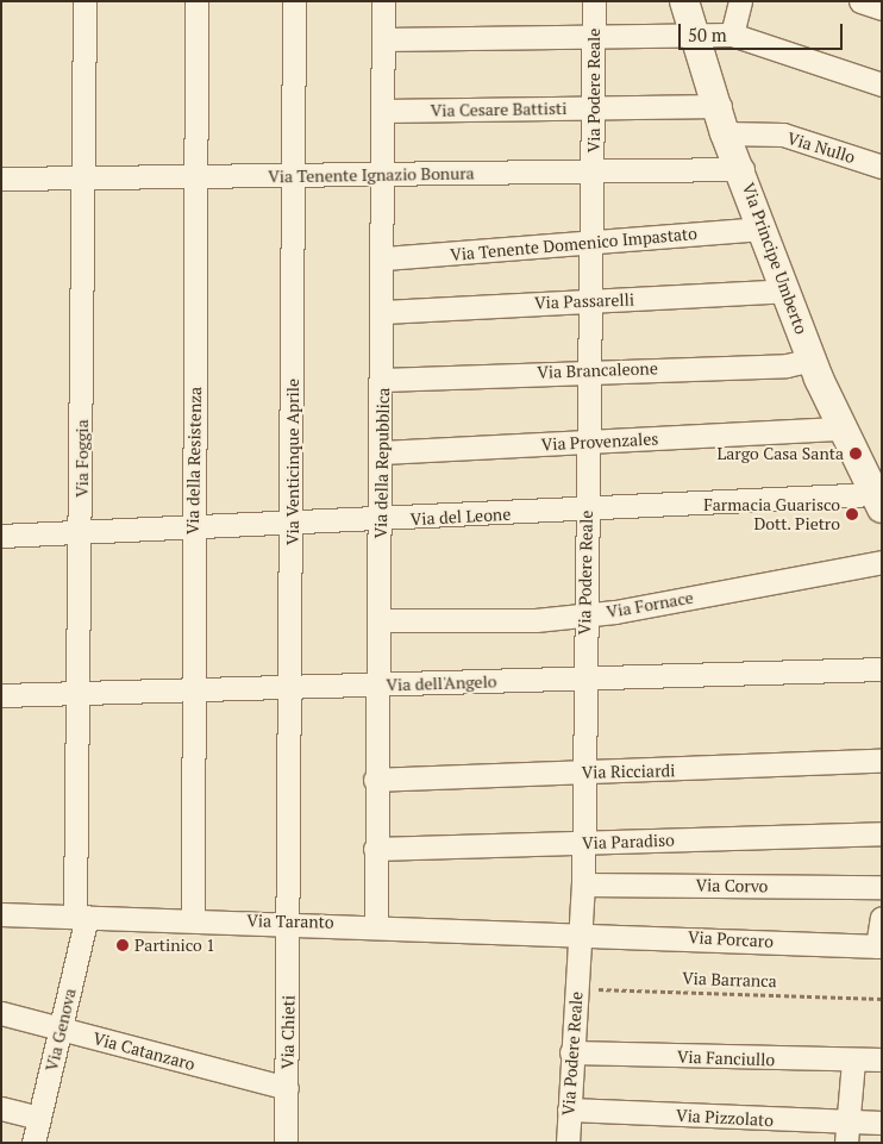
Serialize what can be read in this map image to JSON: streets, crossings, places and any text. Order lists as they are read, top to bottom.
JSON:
{
  "streets": {
    "street": [
      "Via Podere Reale",
      "Via Cesare Battisti",
      "Via Nullo",
      "Via Tenente Ignazio Bonura",
      "Via Tenente Domenico Impastato",
      "Via Principe Umberto",
      "Via Passarelli",
      "Via Brancaleone",
      "Via Provenzales",
      "Via Foggia",
      "Via della Resistenza",
      "Via Venticinque Aprile",
      "Via della Repubblica",
      "Via del Leone",
      "Via Fornace",
      "Via dell'Angelo",
      "Via Ricciardi",
      "Via Paradiso",
      "Via Corvo",
      "Via Taranto",
      "Via Porcaro",
      "Via Genova",
      "Via Chieti",
      "Via Catanzaro",
      "Via Fanciullo",
      "Via Pizzolato"
    ],
    "path": ["Via Barranca"]
  },
  "crossings": [
    ["Via Podere Reale", "Via Cesare Battisti"],
    ["Via Podere Reale", "Via Tenente Ignazio Bonura"],
    ["Via Podere Reale", "Via Tenente Domenico Impastato"],
    ["Via Podere Reale", "Via Passarelli"],
    ["Via Podere Reale", "Via Brancaleone"],
    ["Via Podere Reale", "Via Provenzales"],
    ["Via Podere Reale", "Via del Leone"],
    ["Via Podere Reale", "Via Fornace"],
    ["Via Podere Reale", "Via dell'Angelo"],
    ["Via Podere Reale", "Via Ricciardi"],
    ["Via Podere Reale", "Via Paradiso"],
    ["Via Podere Reale", "Via Corvo"],
    ["Via Podere Reale", "Via Taranto"],
    ["Via Podere Reale", "Via Porcaro"],
    ["Via Podere Reale", "Via Barranca"],
    ["Via Podere Reale", "Via Fanciullo"],
    ["Via Podere Reale", "Via Pizzolato"],
    ["Via Cesare Battisti", "Via Nullo"],
    ["Via Cesare Battisti", "Via Principe Umberto"],
    ["Via Cesare Battisti", "Via della Repubblica"],
    ["Via Nullo", "Via Principe Umberto"],
    ["Via Tenente Ignazio Bonura", "Via Principe Umberto"],
    ["Via Tenente Ignazio Bonura", "Via Foggia"],
    ["Via Tenente Ignazio Bonura", "Via della Resistenza"],
    ["Via Tenente Ignazio Bonura", "Via Venticinque Aprile"],
    ["Via Tenente Ignazio Bonura", "Via della Repubblica"],
    ["Via Tenente Domenico Impastato", "Via Principe Umberto"],
    ["Via Tenente Domenico Impastato", "Via della Repubblica"],
    ["Via Principe Umberto", "Via Passarelli"],
    ["Via Principe Umberto", "Via Brancaleone"],
    ["Via Principe Umberto", "Via Provenzales"],
    ["Via Principe Umberto", "Via del Leone"],
    ["Via Passarelli", "Via della Repubblica"],
    ["Via Brancaleone", "Via della Repubblica"],
    ["Via Provenzales", "Via della Repubblica"],
    ["Via Foggia", "Via del Leone"],
    ["Via Foggia", "Via dell'Angelo"],
    ["Via Foggia", "Via Taranto"],
    ["Via Foggia", "Via Genova"],
    ["Via della Resistenza", "Via del Leone"],
    ["Via della Resistenza", "Via dell'Angelo"],
    ["Via della Resistenza", "Via Taranto"],
    ["Via Venticinque Aprile", "Via del Leone"],
    ["Via Venticinque Aprile", "Via dell'Angelo"],
    ["Via Venticinque Aprile", "Via Taranto"],
    ["Via Venticinque Aprile", "Via Chieti"],
    ["Via della Repubblica", "Via del Leone"],
    ["Via della Repubblica", "Via Fornace"],
    ["Via della Repubblica", "Via dell'Angelo"],
    ["Via della Repubblica", "Via Ricciardi"],
    ["Via della Repubblica", "Via Paradiso"],
    ["Via della Repubblica", "Via Taranto"],
    ["Via Taranto", "Via Porcaro"],
    ["Via Taranto", "Via Genova"],
    ["Via Taranto", "Via Chieti"],
    ["Via Genova", "Via Catanzaro"],
    ["Via Chieti", "Via Catanzaro"]
  ],
  "places": ["Largo Casa Santa", "Farmacia Guarisco Dott. Pietro", "Partinico 1"],
  "scale_bar": "50 m"
}
